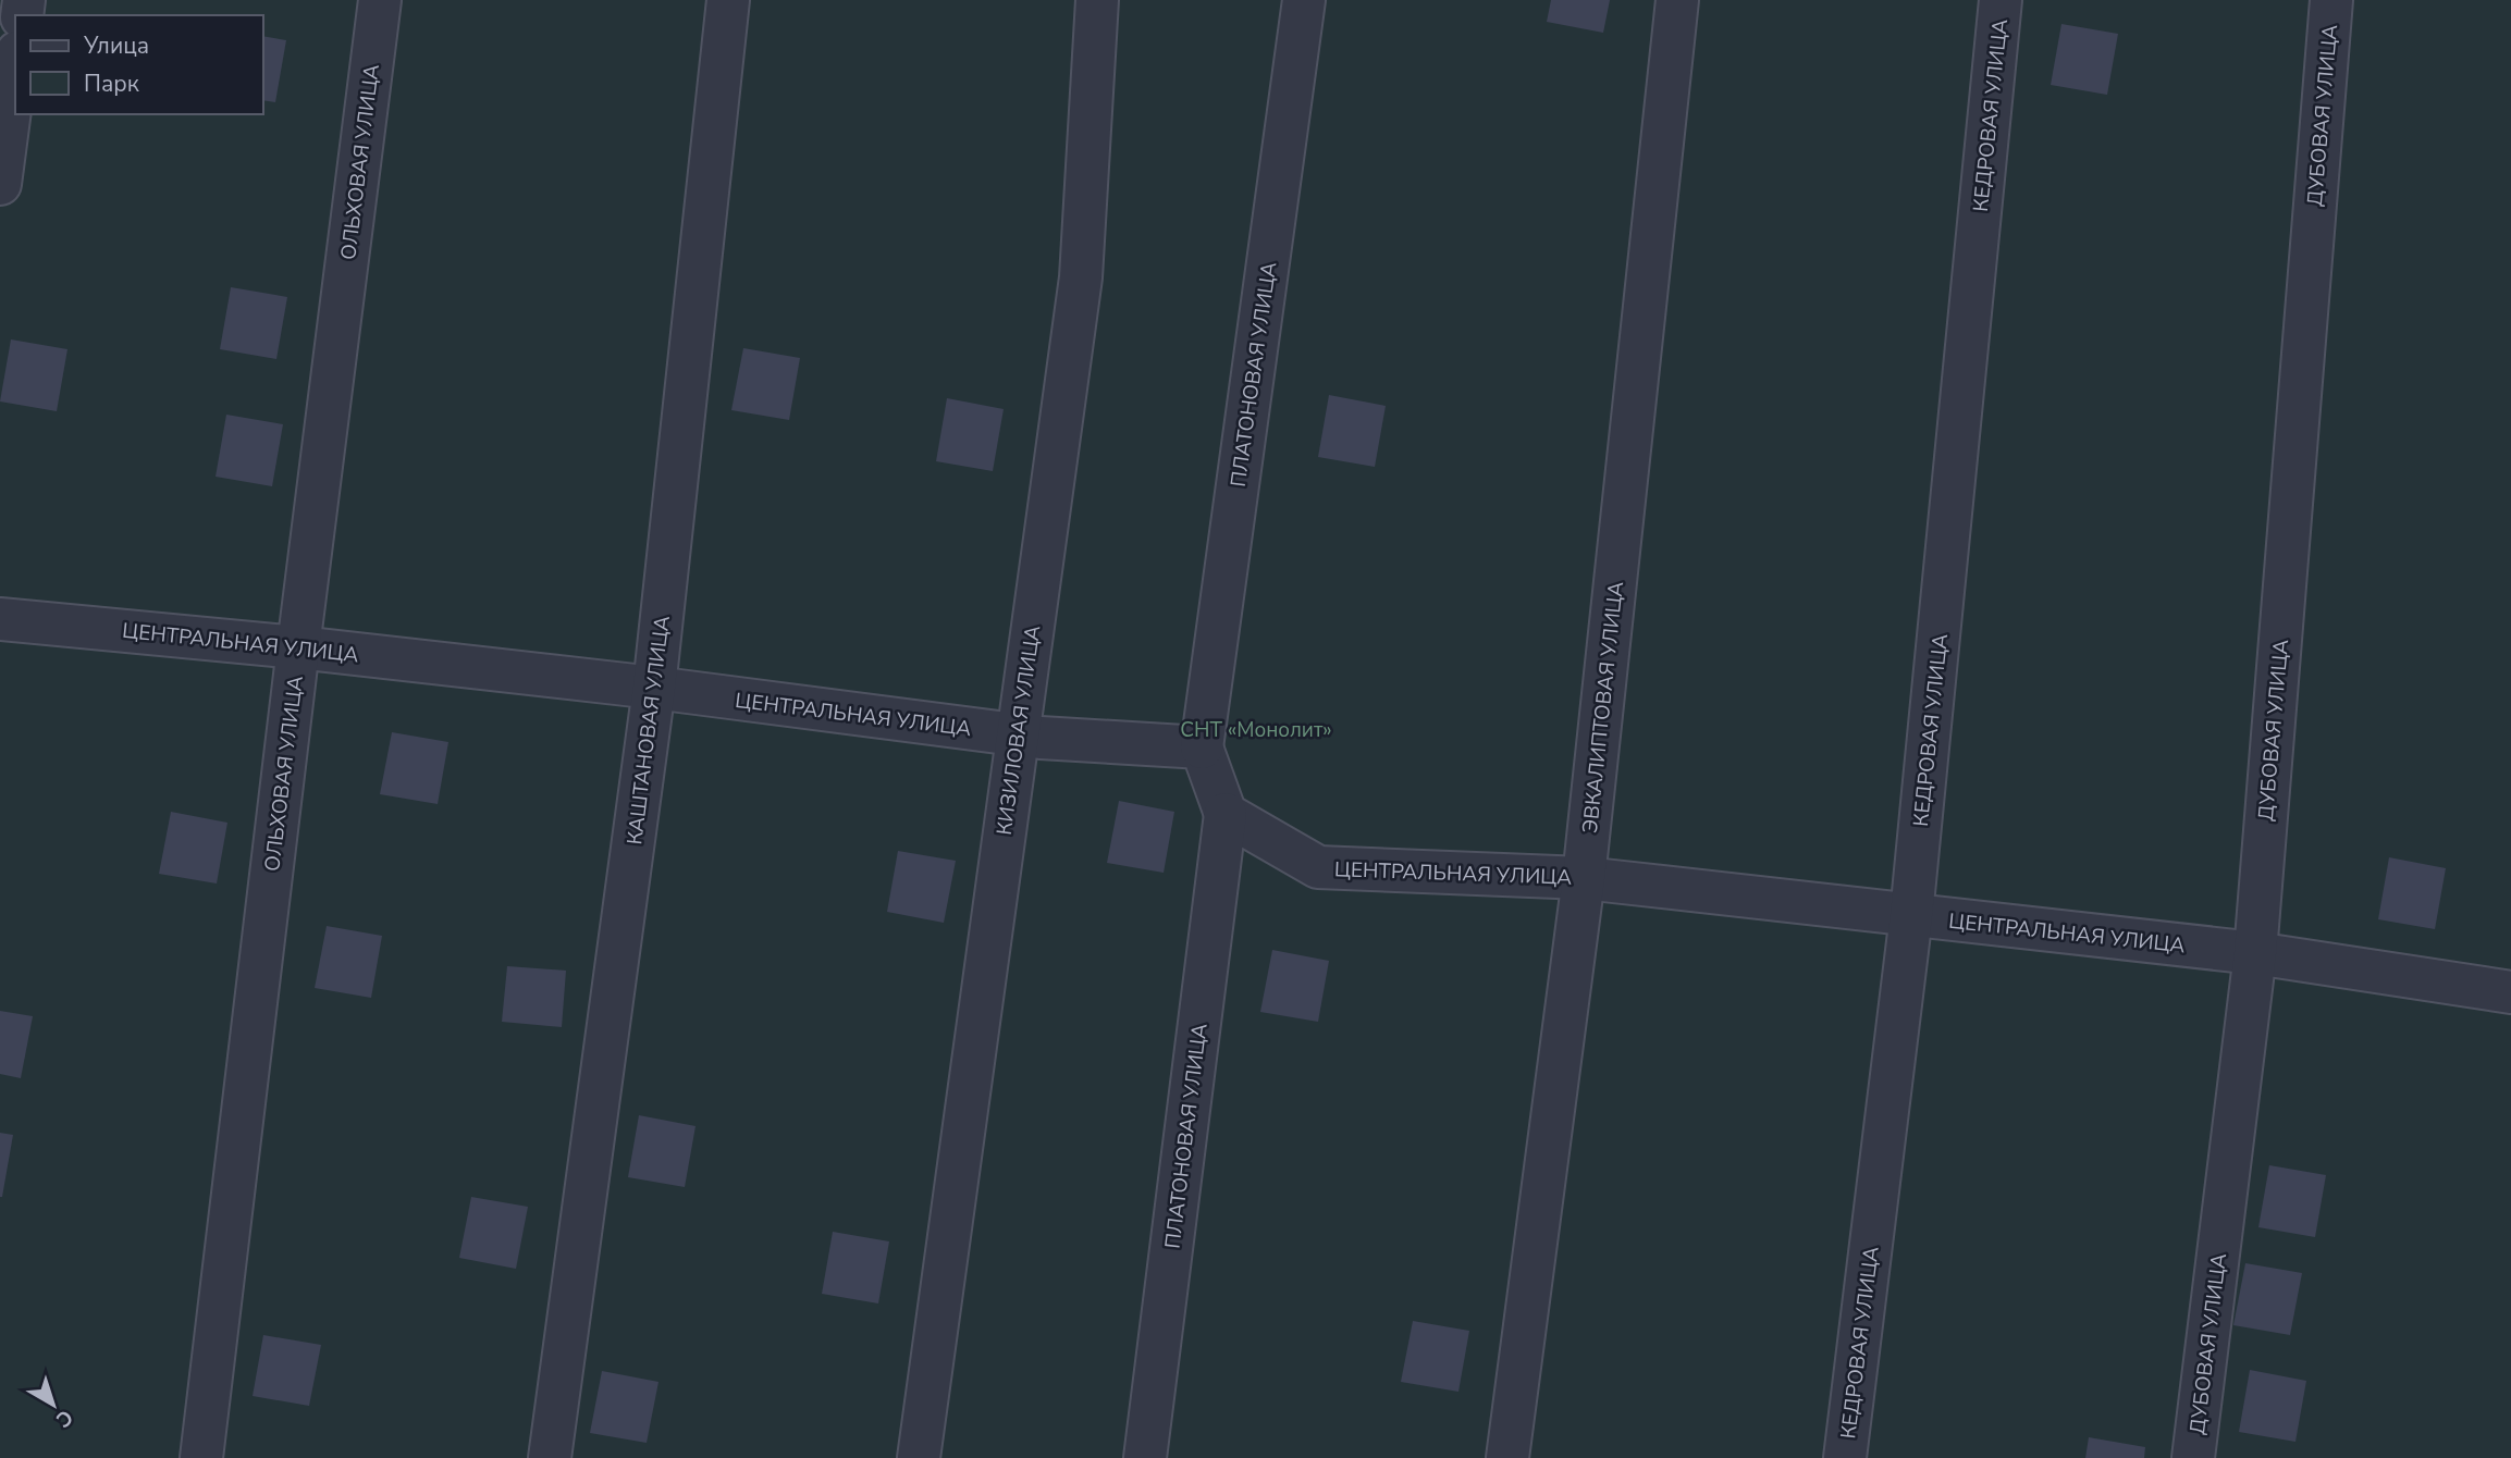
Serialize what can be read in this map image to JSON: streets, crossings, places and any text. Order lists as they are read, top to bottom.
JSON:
{
  "streets": {
    "street": [
      "КЕДРОВАЯ УЛИЦА",
      "ДУБОВАЯ УЛИЦА",
      "ОЛЬХОВАЯ УЛИЦА",
      "ПЛАТОНОВАЯ УЛИЦА",
      "ЦЕНТРАЛЬНАЯ УЛИЦА",
      "ЭВКАЛИПТОВАЯ УЛИЦА",
      "КАШТАНОВАЯ УЛИЦА",
      "КИЗИЛОВАЯ УЛИЦА"
    ]
  },
  "crossings": [
    ["КЕДРОВАЯ УЛИЦА", "ЦЕНТРАЛЬНАЯ УЛИЦА"],
    ["ДУБОВАЯ УЛИЦА", "ЦЕНТРАЛЬНАЯ УЛИЦА"],
    ["ОЛЬХОВАЯ УЛИЦА", "ЦЕНТРАЛЬНАЯ УЛИЦА"],
    ["ПЛАТОНОВАЯ УЛИЦА", "ЦЕНТРАЛЬНАЯ УЛИЦА"],
    ["ЦЕНТРАЛЬНАЯ УЛИЦА", "ЭВКАЛИПТОВАЯ УЛИЦА"],
    ["ЦЕНТРАЛЬНАЯ УЛИЦА", "КАШТАНОВАЯ УЛИЦА"],
    ["ЦЕНТРАЛЬНАЯ УЛИЦА", "КИЗИЛОВАЯ УЛИЦА"]
  ],
  "parks": ["СНТ «Монолит»"],
  "legend": ["Улица", "Парк"],
  "north": "bottom right"
}
